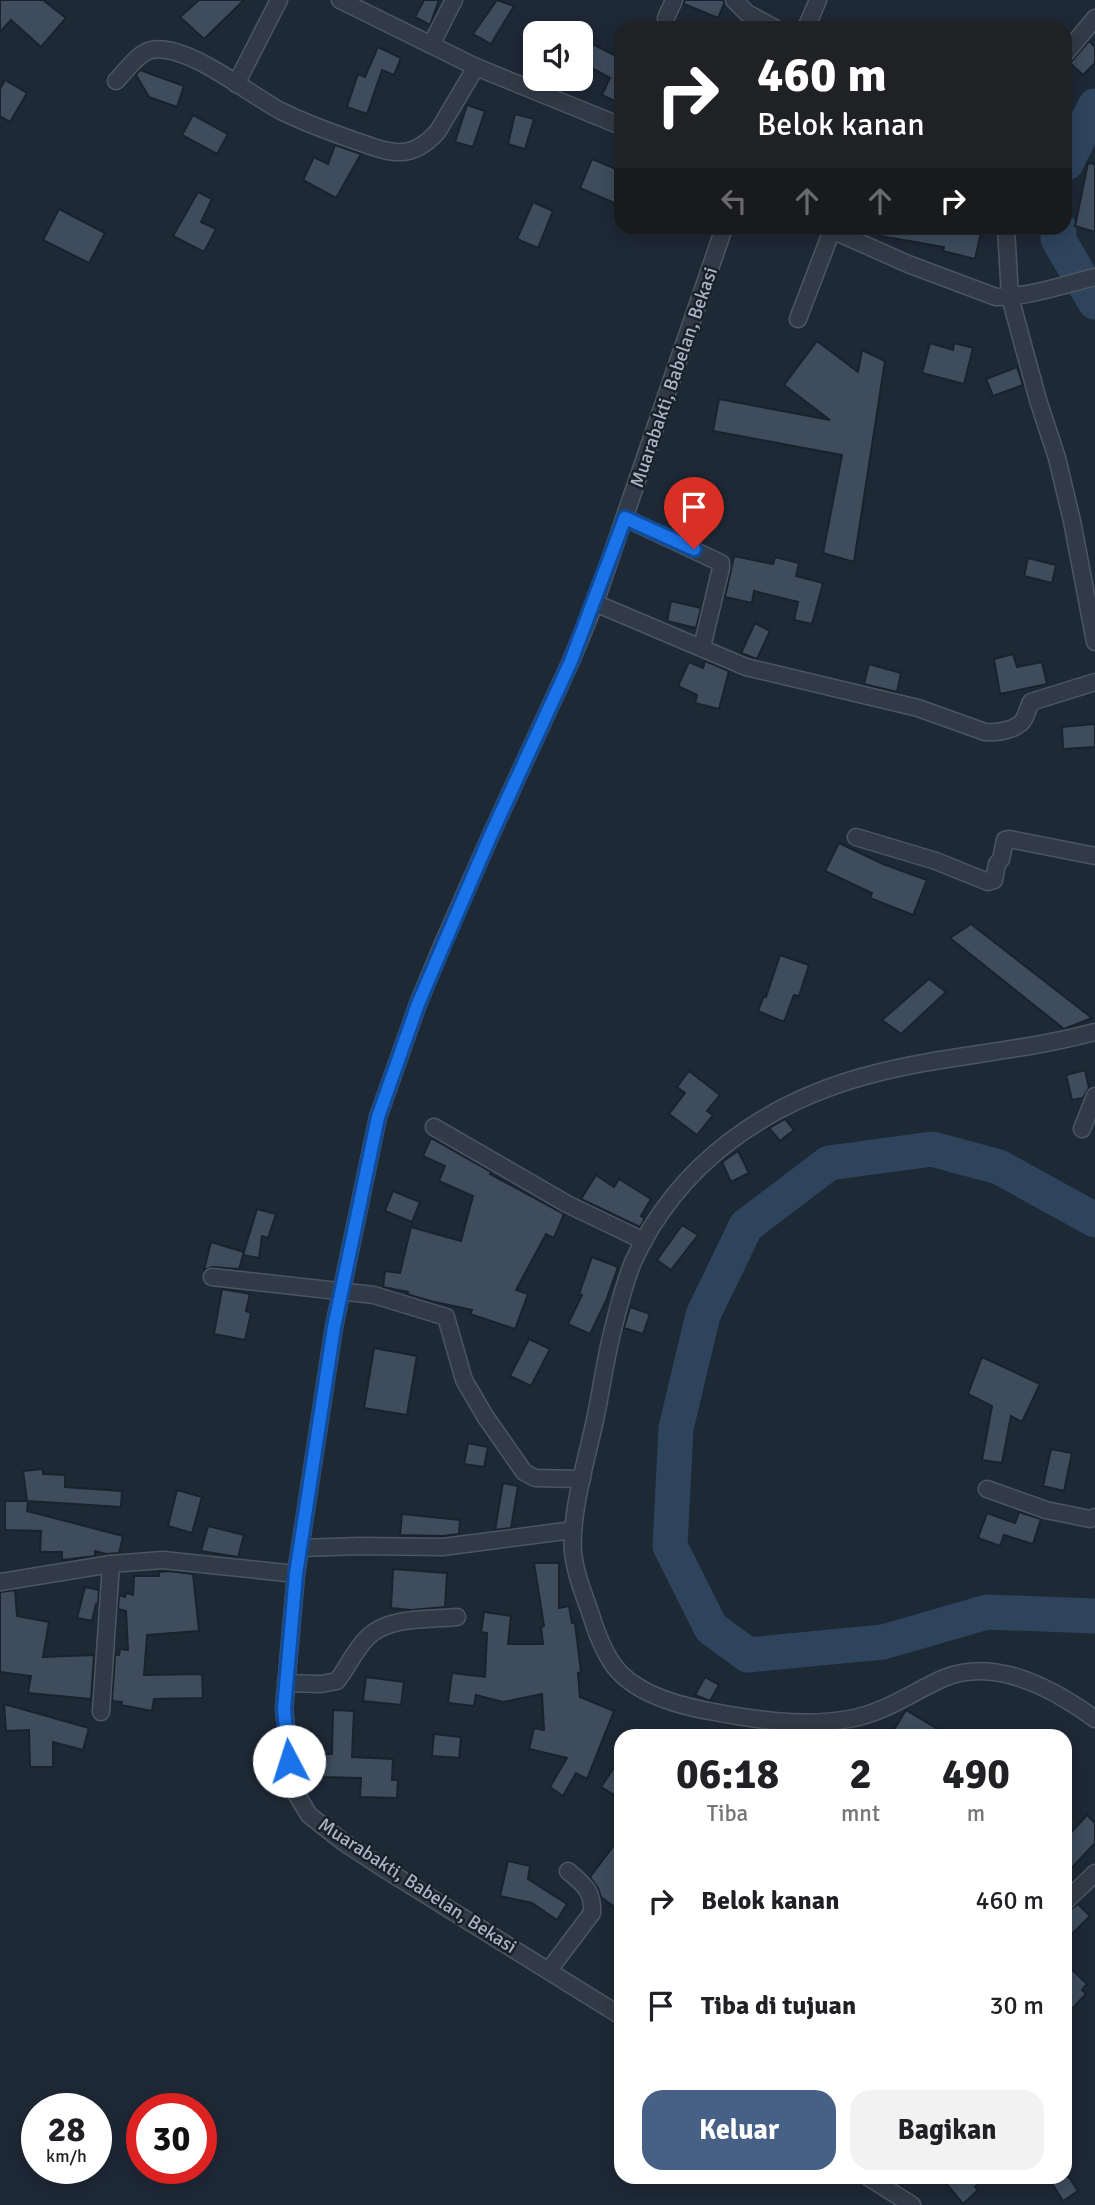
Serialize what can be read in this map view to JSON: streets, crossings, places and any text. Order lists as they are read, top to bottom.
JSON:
{
  "streets": {
    "street": ["Muarabakti, Babelan, Bekasi"]
  },
  "page": {
    "turn": ["460 m", "Belok kanan"],
    "eta": [
      "06:18",
      "Tiba",
      "2",
      "mnt",
      "490",
      "m"
    ],
    "list": [
      {
        "name": "Belok kanan",
        "value": "460 m"
      },
      {
        "name": "Tiba di tujuan",
        "value": "30 m"
      }
    ],
    "buttons": ["Keluar", "Bagikan"],
    "speed": "28 km/h",
    "limit": "30"
  }
}
